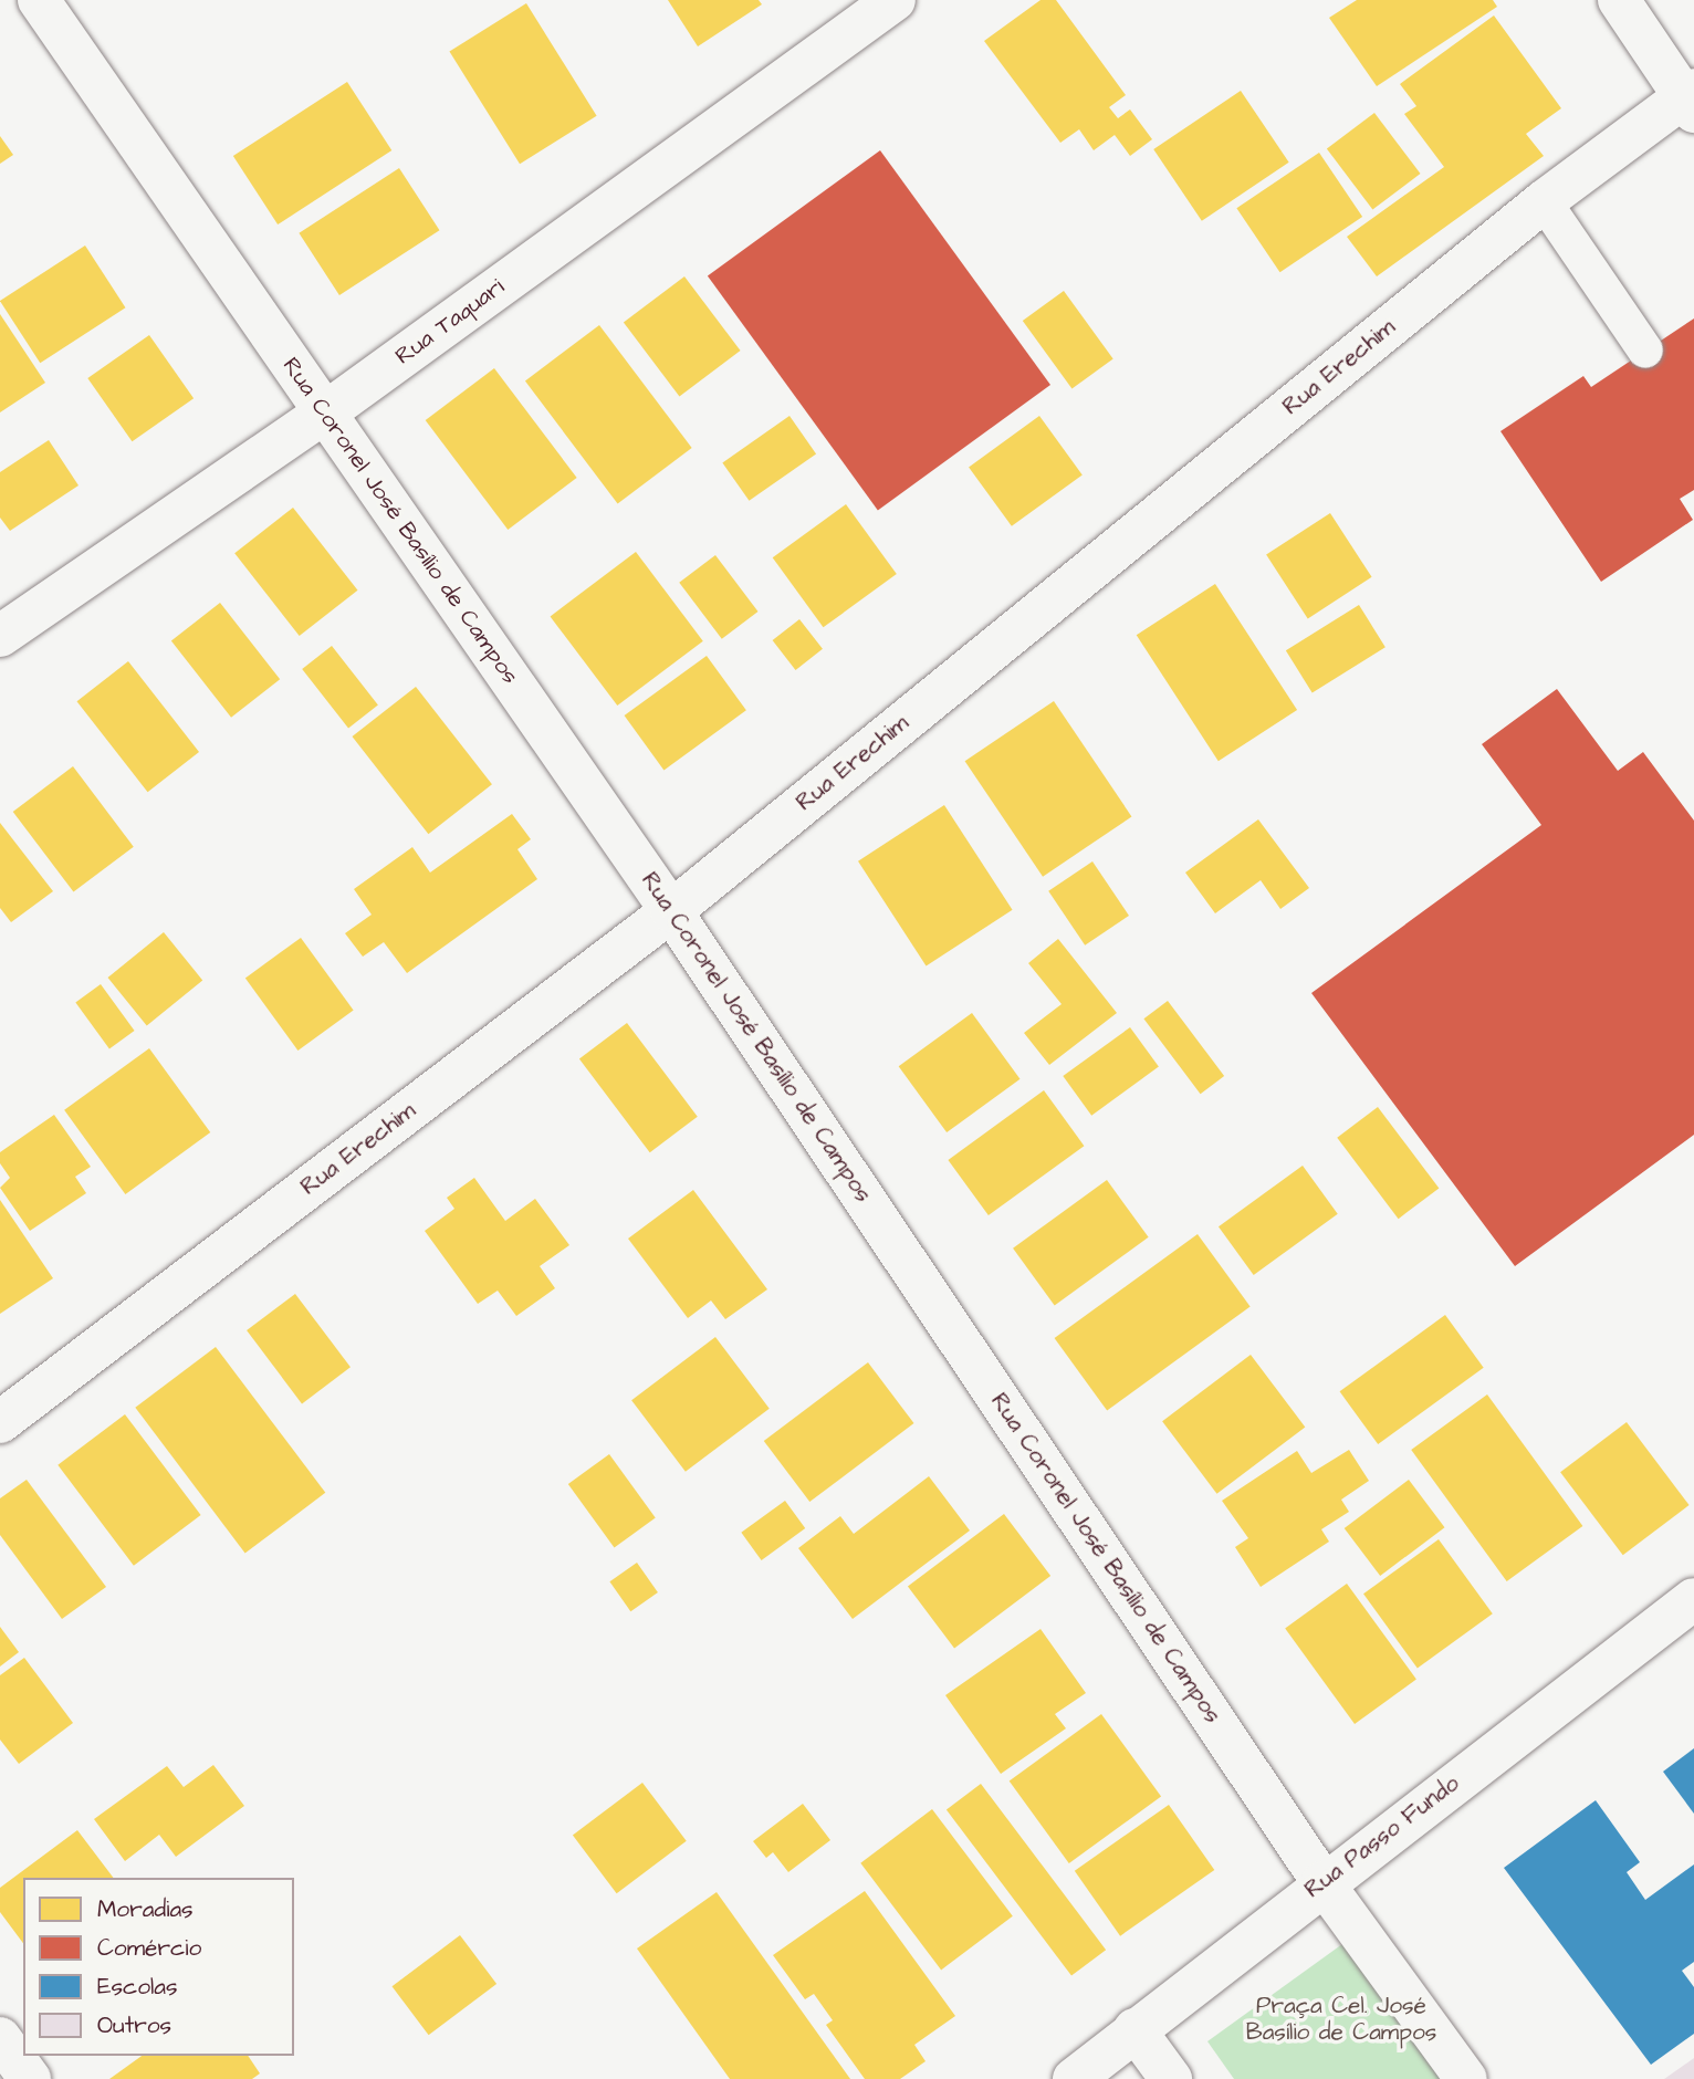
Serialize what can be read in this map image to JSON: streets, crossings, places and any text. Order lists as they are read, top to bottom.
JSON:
{
  "streets": {
    "street": [
      "Rua Taquari",
      "Rua Erechim",
      "Rua Coronel José Basílio de Campos",
      "Rua Passo Fundo"
    ]
  },
  "crossings": [
    ["Rua Taquari", "Rua Coronel José Basílio de Campos"],
    ["Rua Erechim", "Rua Coronel José Basílio de Campos"],
    ["Rua Coronel José Basílio de Campos", "Rua Passo Fundo"]
  ],
  "parks": ["Praça Cel. José Basílio de Campos"],
  "legend": [
    "Moradias",
    "Comércio",
    "Escolas",
    "Outros"
  ]
}
